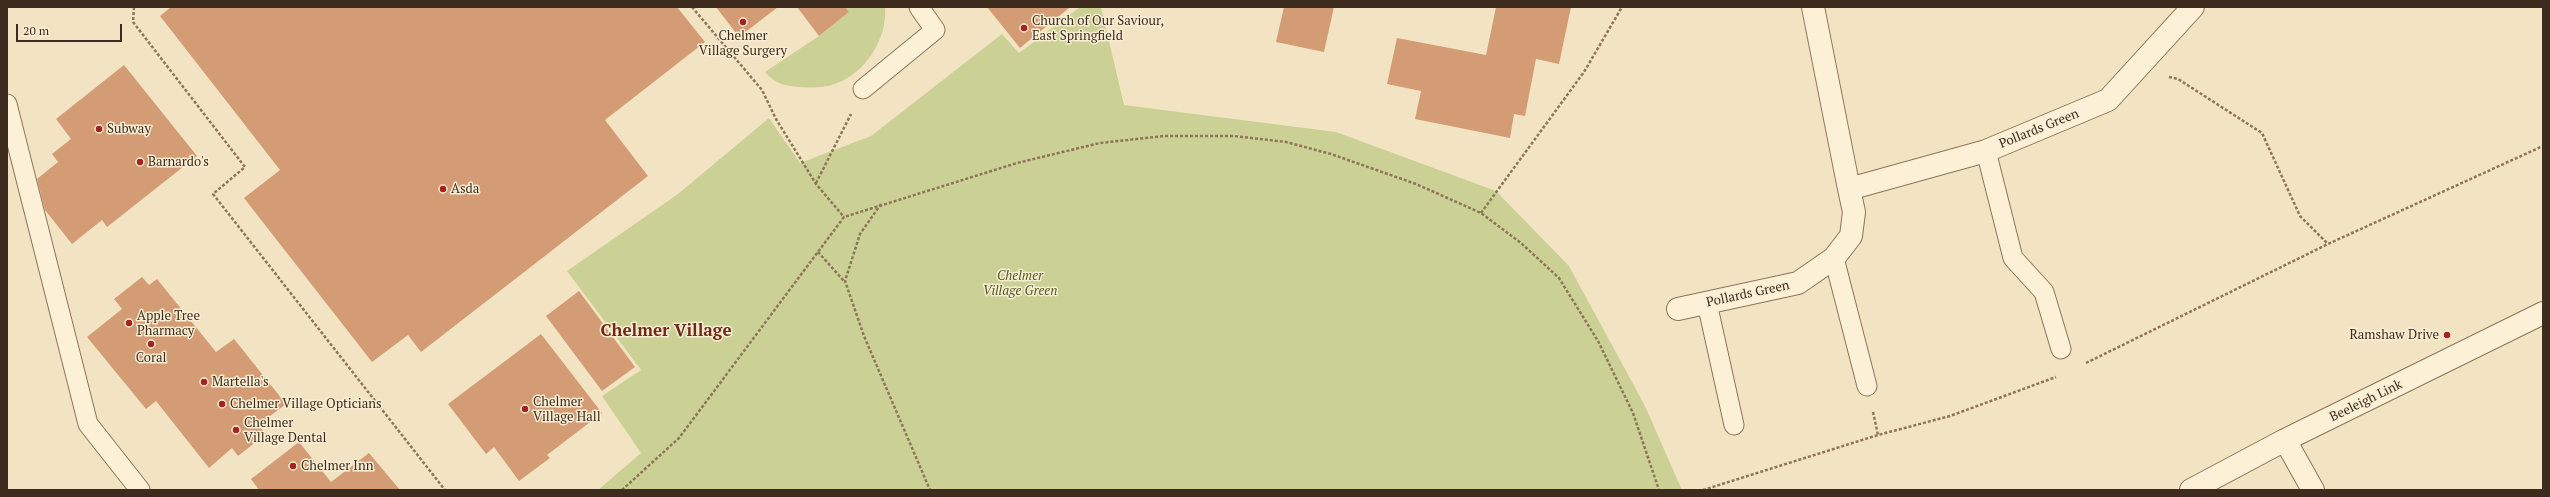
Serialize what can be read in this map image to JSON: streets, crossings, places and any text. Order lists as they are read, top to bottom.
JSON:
{
  "streets": {
    "street": ["Pollards Green", "Beeleigh Link"]
  },
  "districts": ["Chelmer Village"],
  "parks": ["Chelmer Village Green"],
  "places": [
    "Chelmer Village Surgery",
    "Church of Our Saviour, East Springfield",
    "Subway",
    "Barnardo's",
    "Asda",
    "Apple Tree Pharmacy",
    "Ramshaw Drive",
    "Coral",
    "Martella's",
    "Chelmer Village Opticians",
    "Chelmer Village Hall",
    "Chelmer Village Dental",
    "Chelmer Inn"
  ],
  "scale_bar": "20 m"
}
